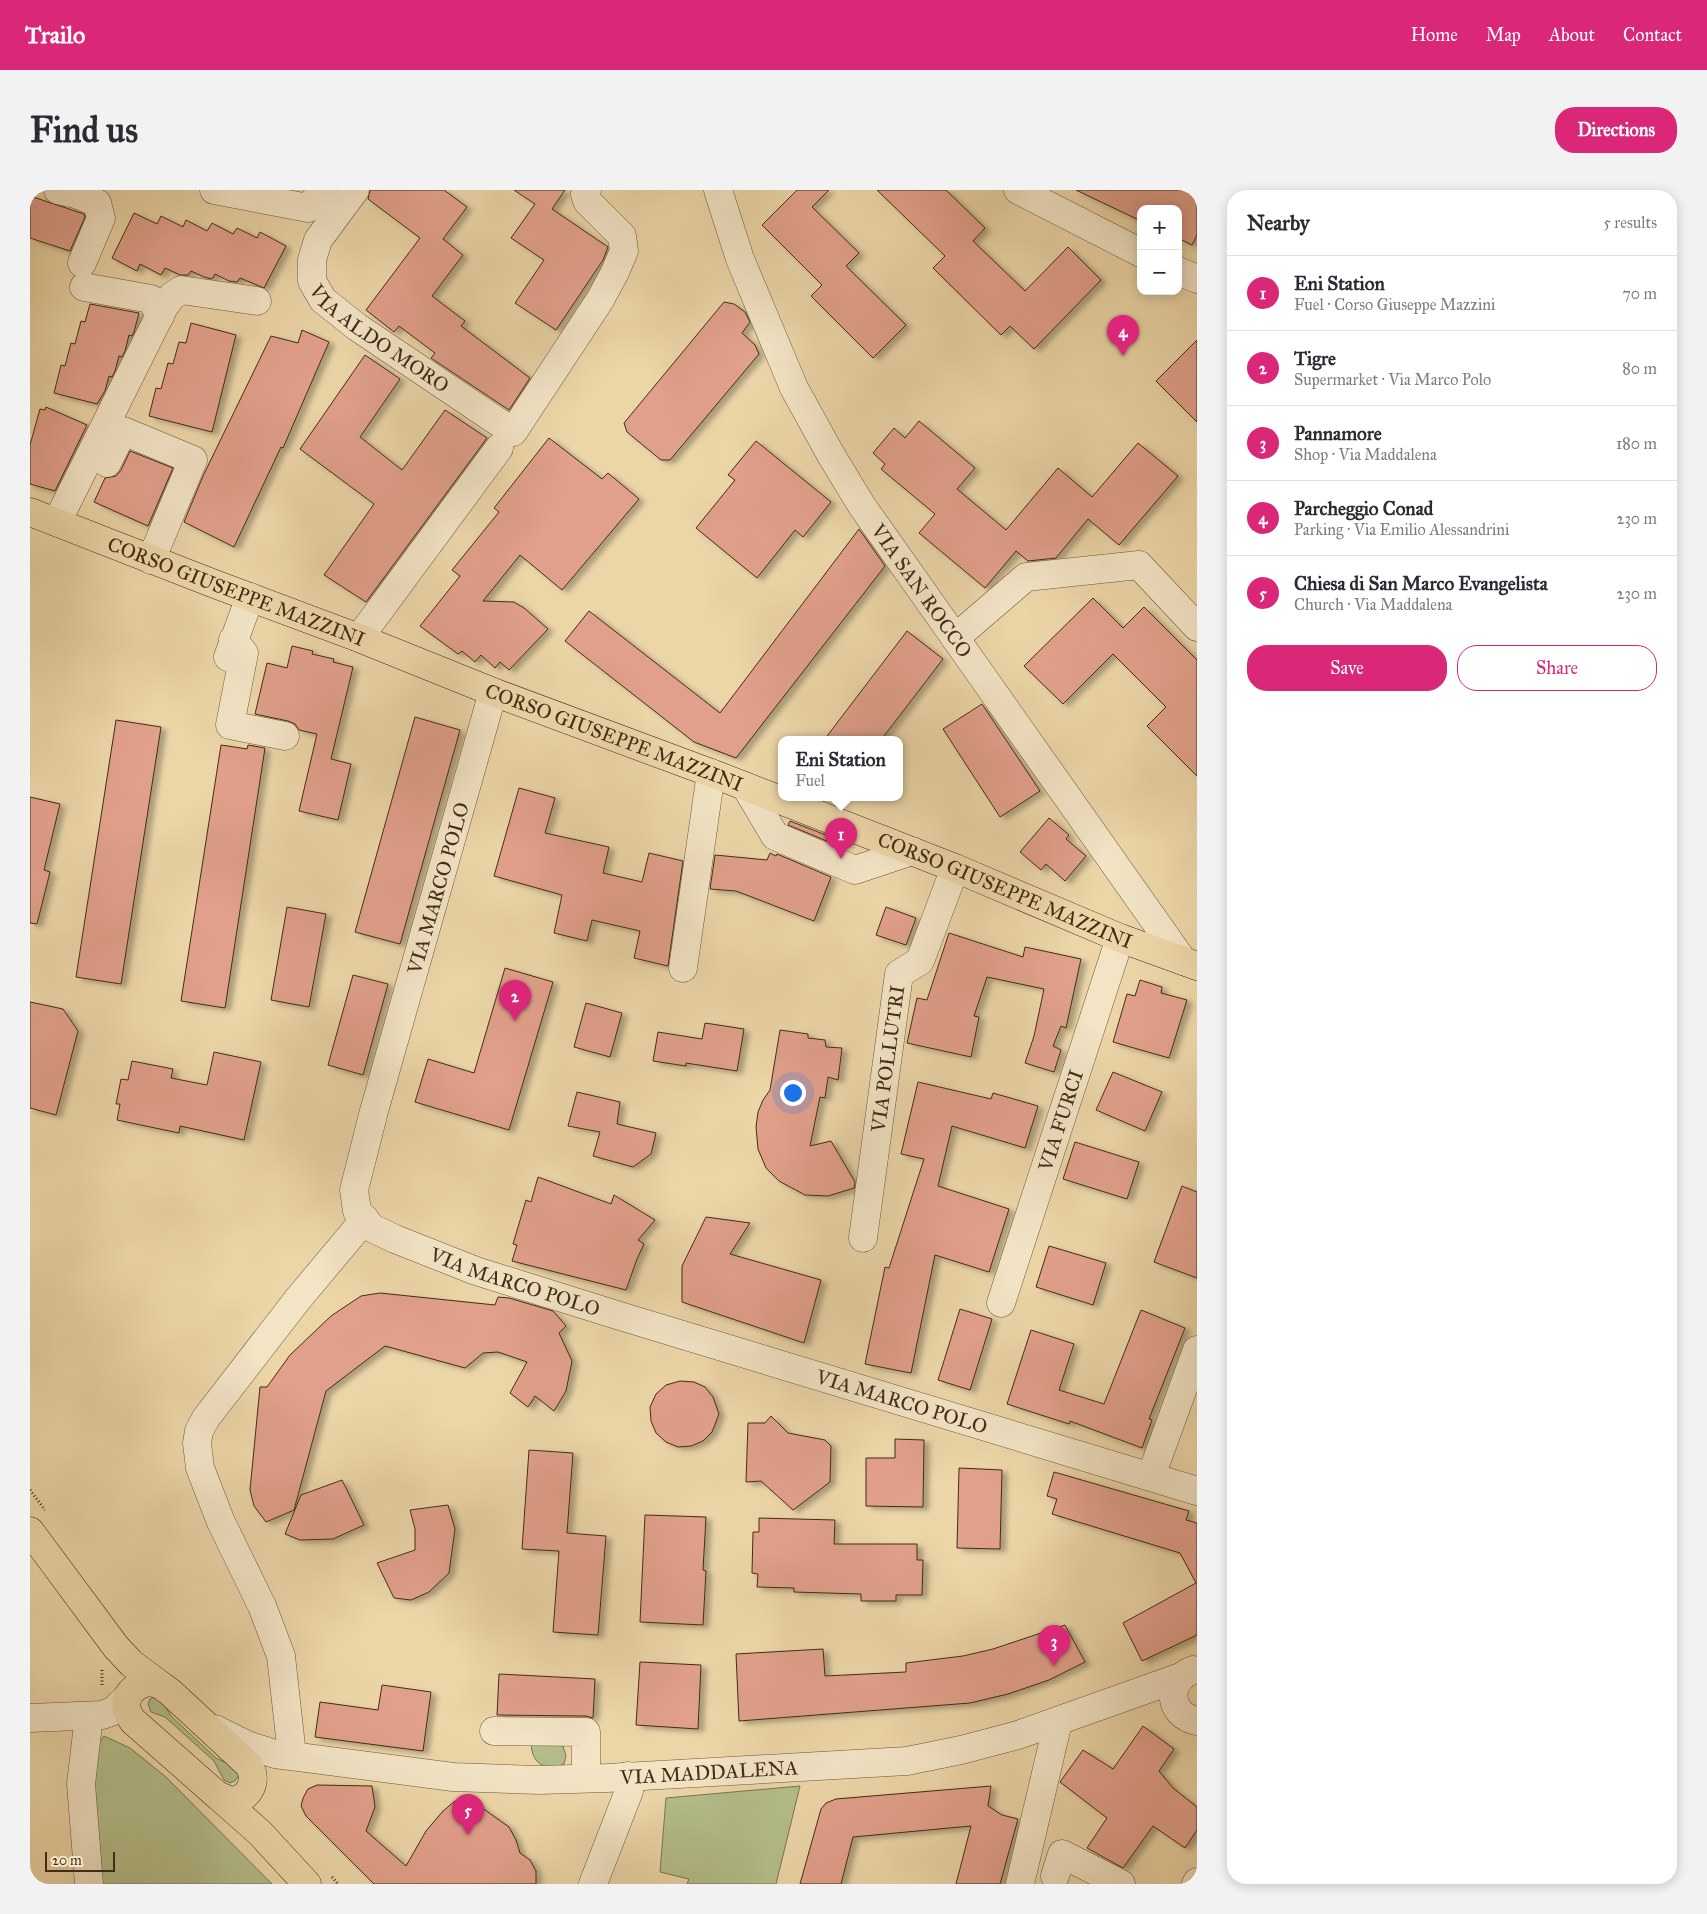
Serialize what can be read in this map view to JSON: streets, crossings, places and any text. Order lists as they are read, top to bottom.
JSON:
{
  "streets": {
    "main road": ["CORSO GIUSEPPE MAZZINI"],
    "street": [
      "VIA ALDO MORO",
      "VIA SAN ROCCO",
      "VIA MARCO POLO",
      "VIA POLLUTRI",
      "VIA FURCI",
      "VIA MADDALENA"
    ]
  },
  "crossings": [
    ["CORSO GIUSEPPE MAZZINI", "VIA SAN ROCCO"],
    ["CORSO GIUSEPPE MAZZINI", "VIA MARCO POLO"],
    ["CORSO GIUSEPPE MAZZINI", "VIA POLLUTRI"],
    ["CORSO GIUSEPPE MAZZINI", "VIA FURCI"]
  ],
  "scale_bar": "20 m",
  "page": {
    "header": "Trailo",
    "nav": [
      "Home",
      "Map",
      "About",
      "Contact"
    ],
    "buttons": [
      "Directions",
      ["Save", "Share"]
    ],
    "title": "Find us",
    "heading": ["Nearby", "5 results"],
    "map_buttons": ["+", "−"],
    "list": [
      {
        "mark": "1",
        "name": "Eni Station",
        "note": "Fuel · Corso Giuseppe Mazzini",
        "value": "70 m"
      },
      {
        "mark": "2",
        "name": "Tigre",
        "note": "Supermarket · Via Marco Polo",
        "value": "80 m"
      },
      {
        "mark": "3",
        "name": "Pannamore",
        "note": "Shop · Via Maddalena",
        "value": "180 m"
      },
      {
        "mark": "4",
        "name": "Parcheggio Conad",
        "note": "Parking · Via Emilio Alessandrini",
        "value": "230 m"
      },
      {
        "mark": "5",
        "name": "Chiesa di San Marco Evangelista",
        "note": "Church · Via Maddalena",
        "value": "230 m"
      }
    ],
    "pins": [
      "4",
      "1",
      "2",
      "3",
      "5"
    ],
    "popup": ["Eni Station", "Fuel"],
    "scale": "20 m"
  }
}
